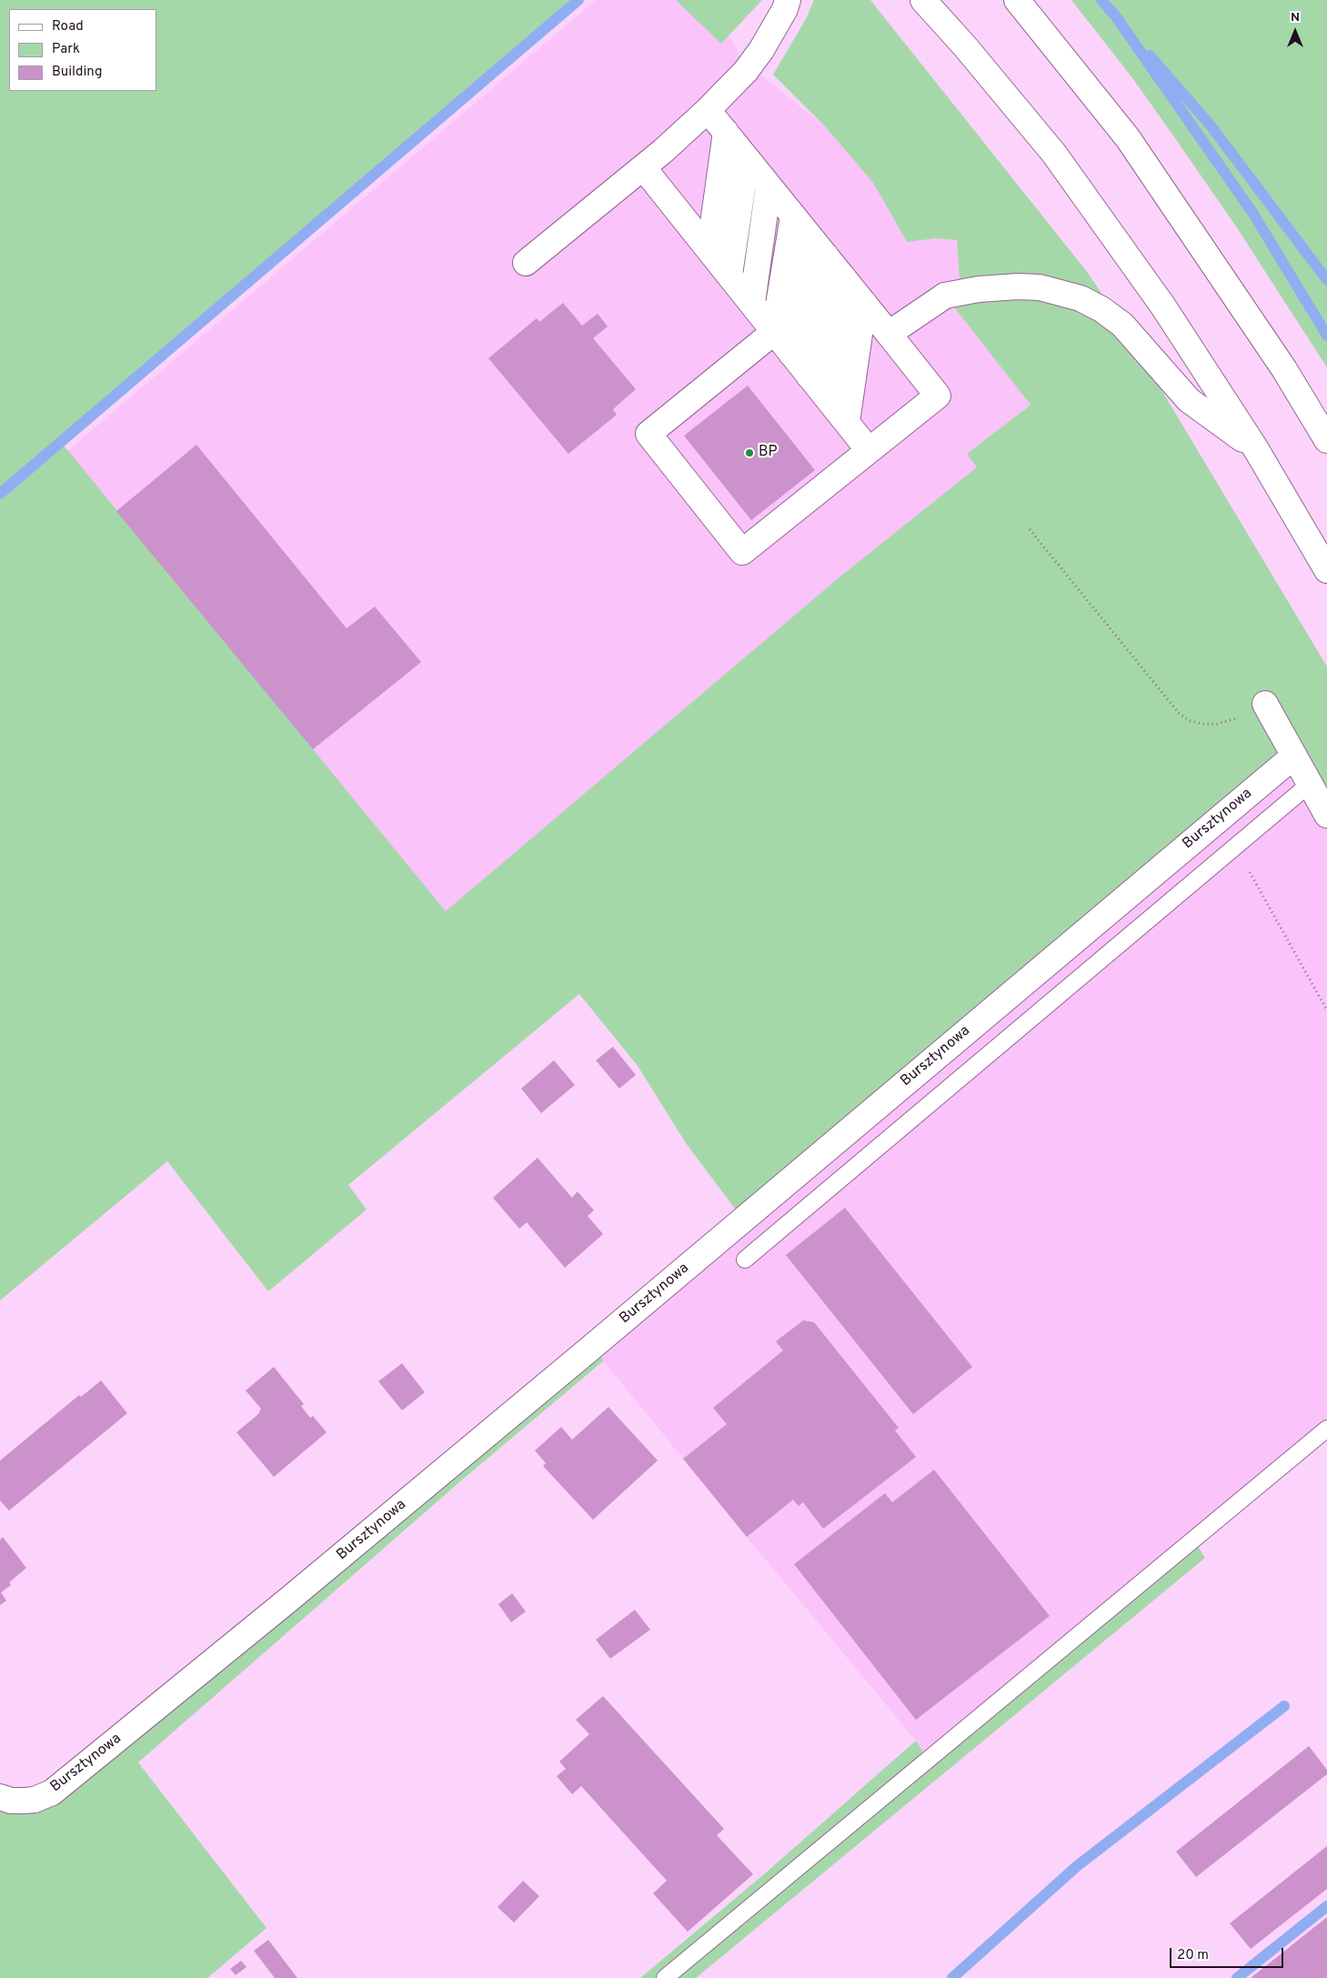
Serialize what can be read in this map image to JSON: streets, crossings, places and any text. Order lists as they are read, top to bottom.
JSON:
{
  "streets": {
    "main road": ["Bursztynowa"]
  },
  "places": ["BP"],
  "legend": ["Road", "Park", "Building"],
  "scale_bar": "20 m",
  "north": "top"
}
